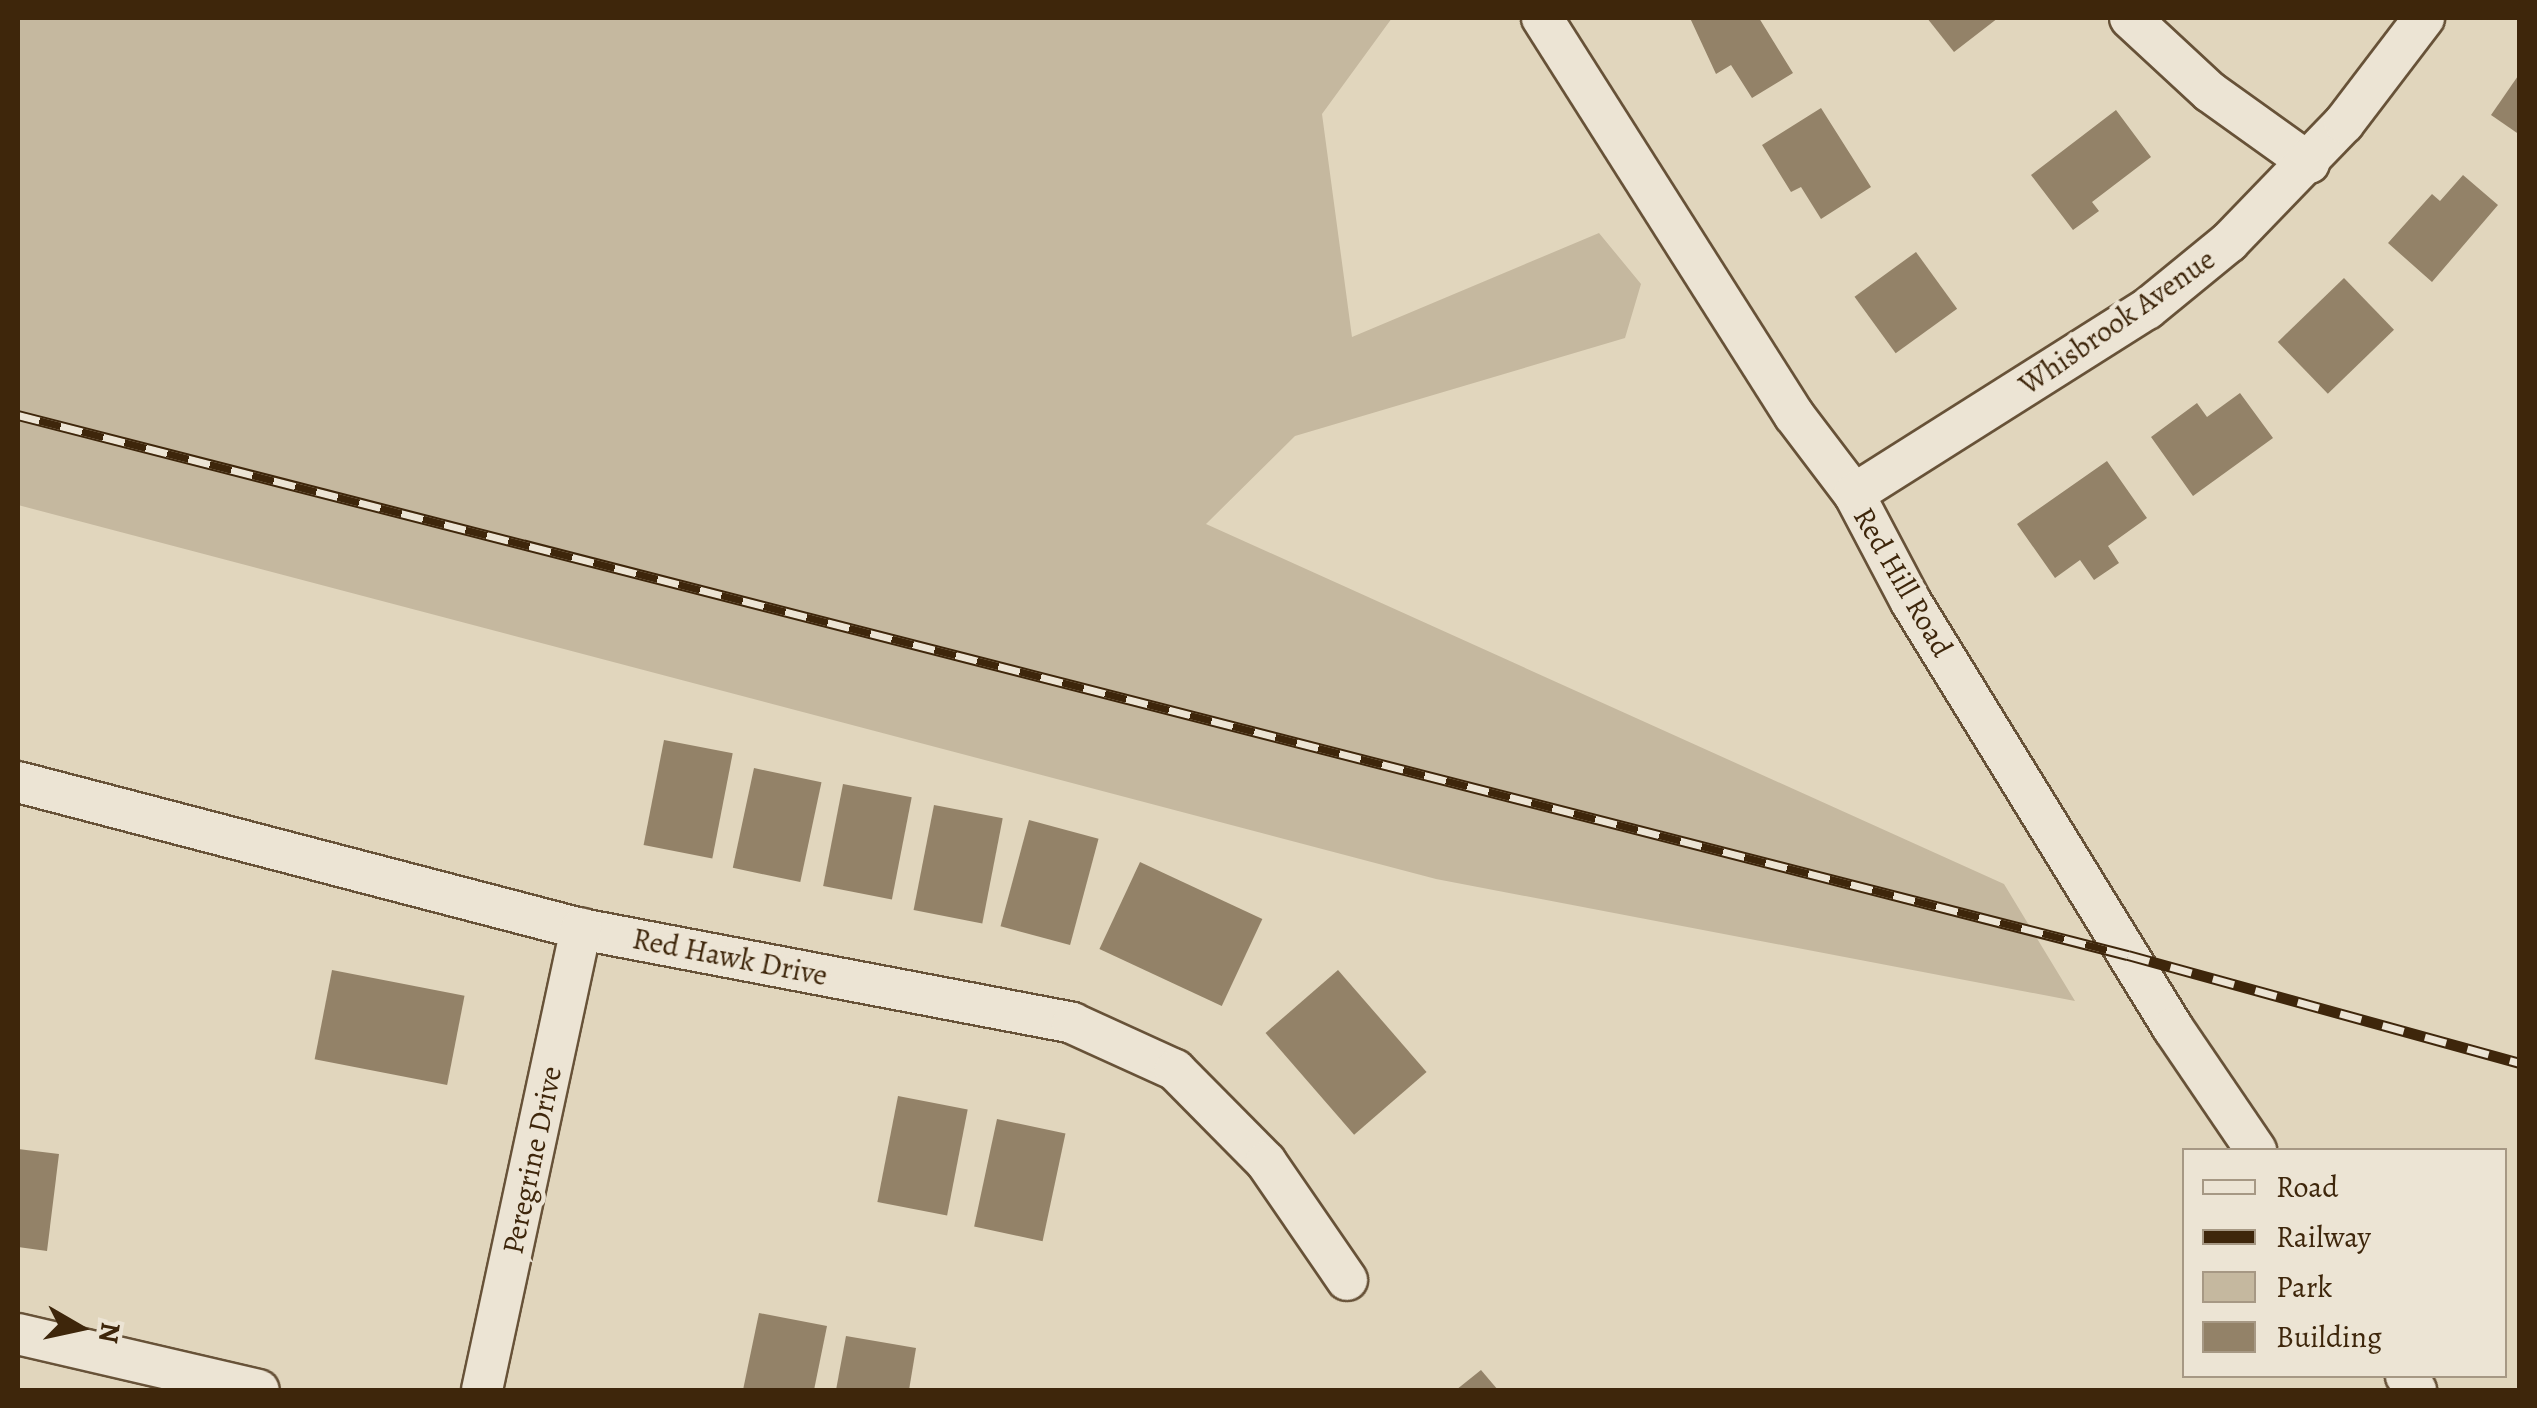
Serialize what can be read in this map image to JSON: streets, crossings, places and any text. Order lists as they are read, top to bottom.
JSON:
{
  "streets": {
    "street": [
      "Whisbrook Avenue",
      "Red Hill Road",
      "Red Hawk Drive",
      "Peregrine Drive"
    ]
  },
  "crossings": [
    ["Whisbrook Avenue", "Red Hill Road"],
    ["Red Hawk Drive", "Peregrine Drive"]
  ],
  "legend": [
    "Road",
    "Railway",
    "Park",
    "Building"
  ],
  "north": "right"
}
